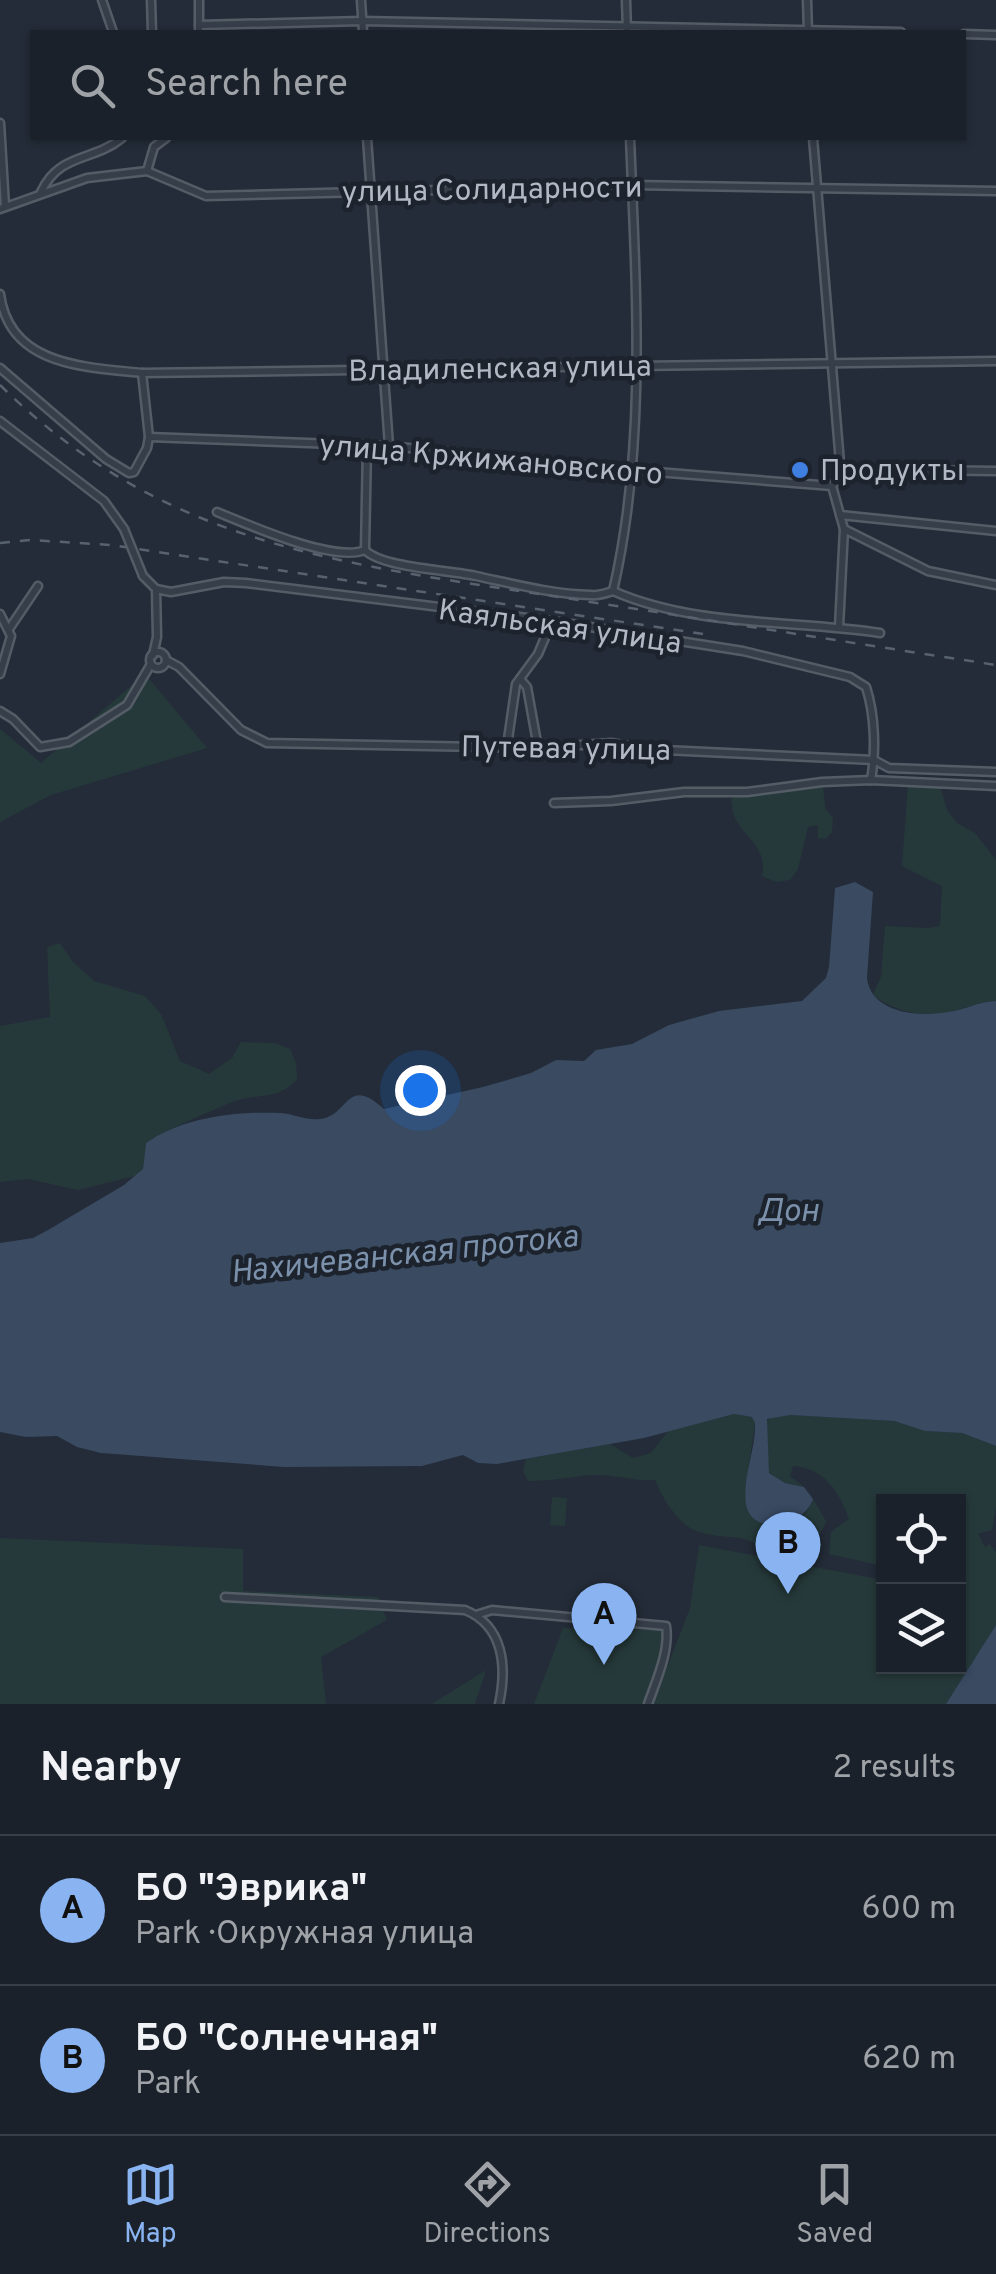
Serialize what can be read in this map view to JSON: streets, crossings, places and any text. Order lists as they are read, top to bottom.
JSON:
{
  "streets": {
    "street": [
      "улица Солидарности",
      "Владиленская улица",
      "улица Кржижановского",
      "Каяльская улица",
      "Путевая улица"
    ]
  },
  "crossings": [
    ["Каяльская улица", "Путевая улица"]
  ],
  "water": ["Дон", "Нахичеванская протока"],
  "places": ["Продукты"],
  "page": {
    "search": "Search here",
    "pins": ["B", "A"],
    "heading": ["Nearby", "2 results"],
    "list": [
      {
        "mark": "A",
        "name": "БО \"Эврика\"",
        "note": "Park · Окружная улица",
        "value": "600 m"
      },
      {
        "mark": "B",
        "name": "БО \"Солнечная\"",
        "note": "Park",
        "value": "620 m"
      }
    ],
    "nav": ["Map", "Directions", "Saved"]
  }
}
